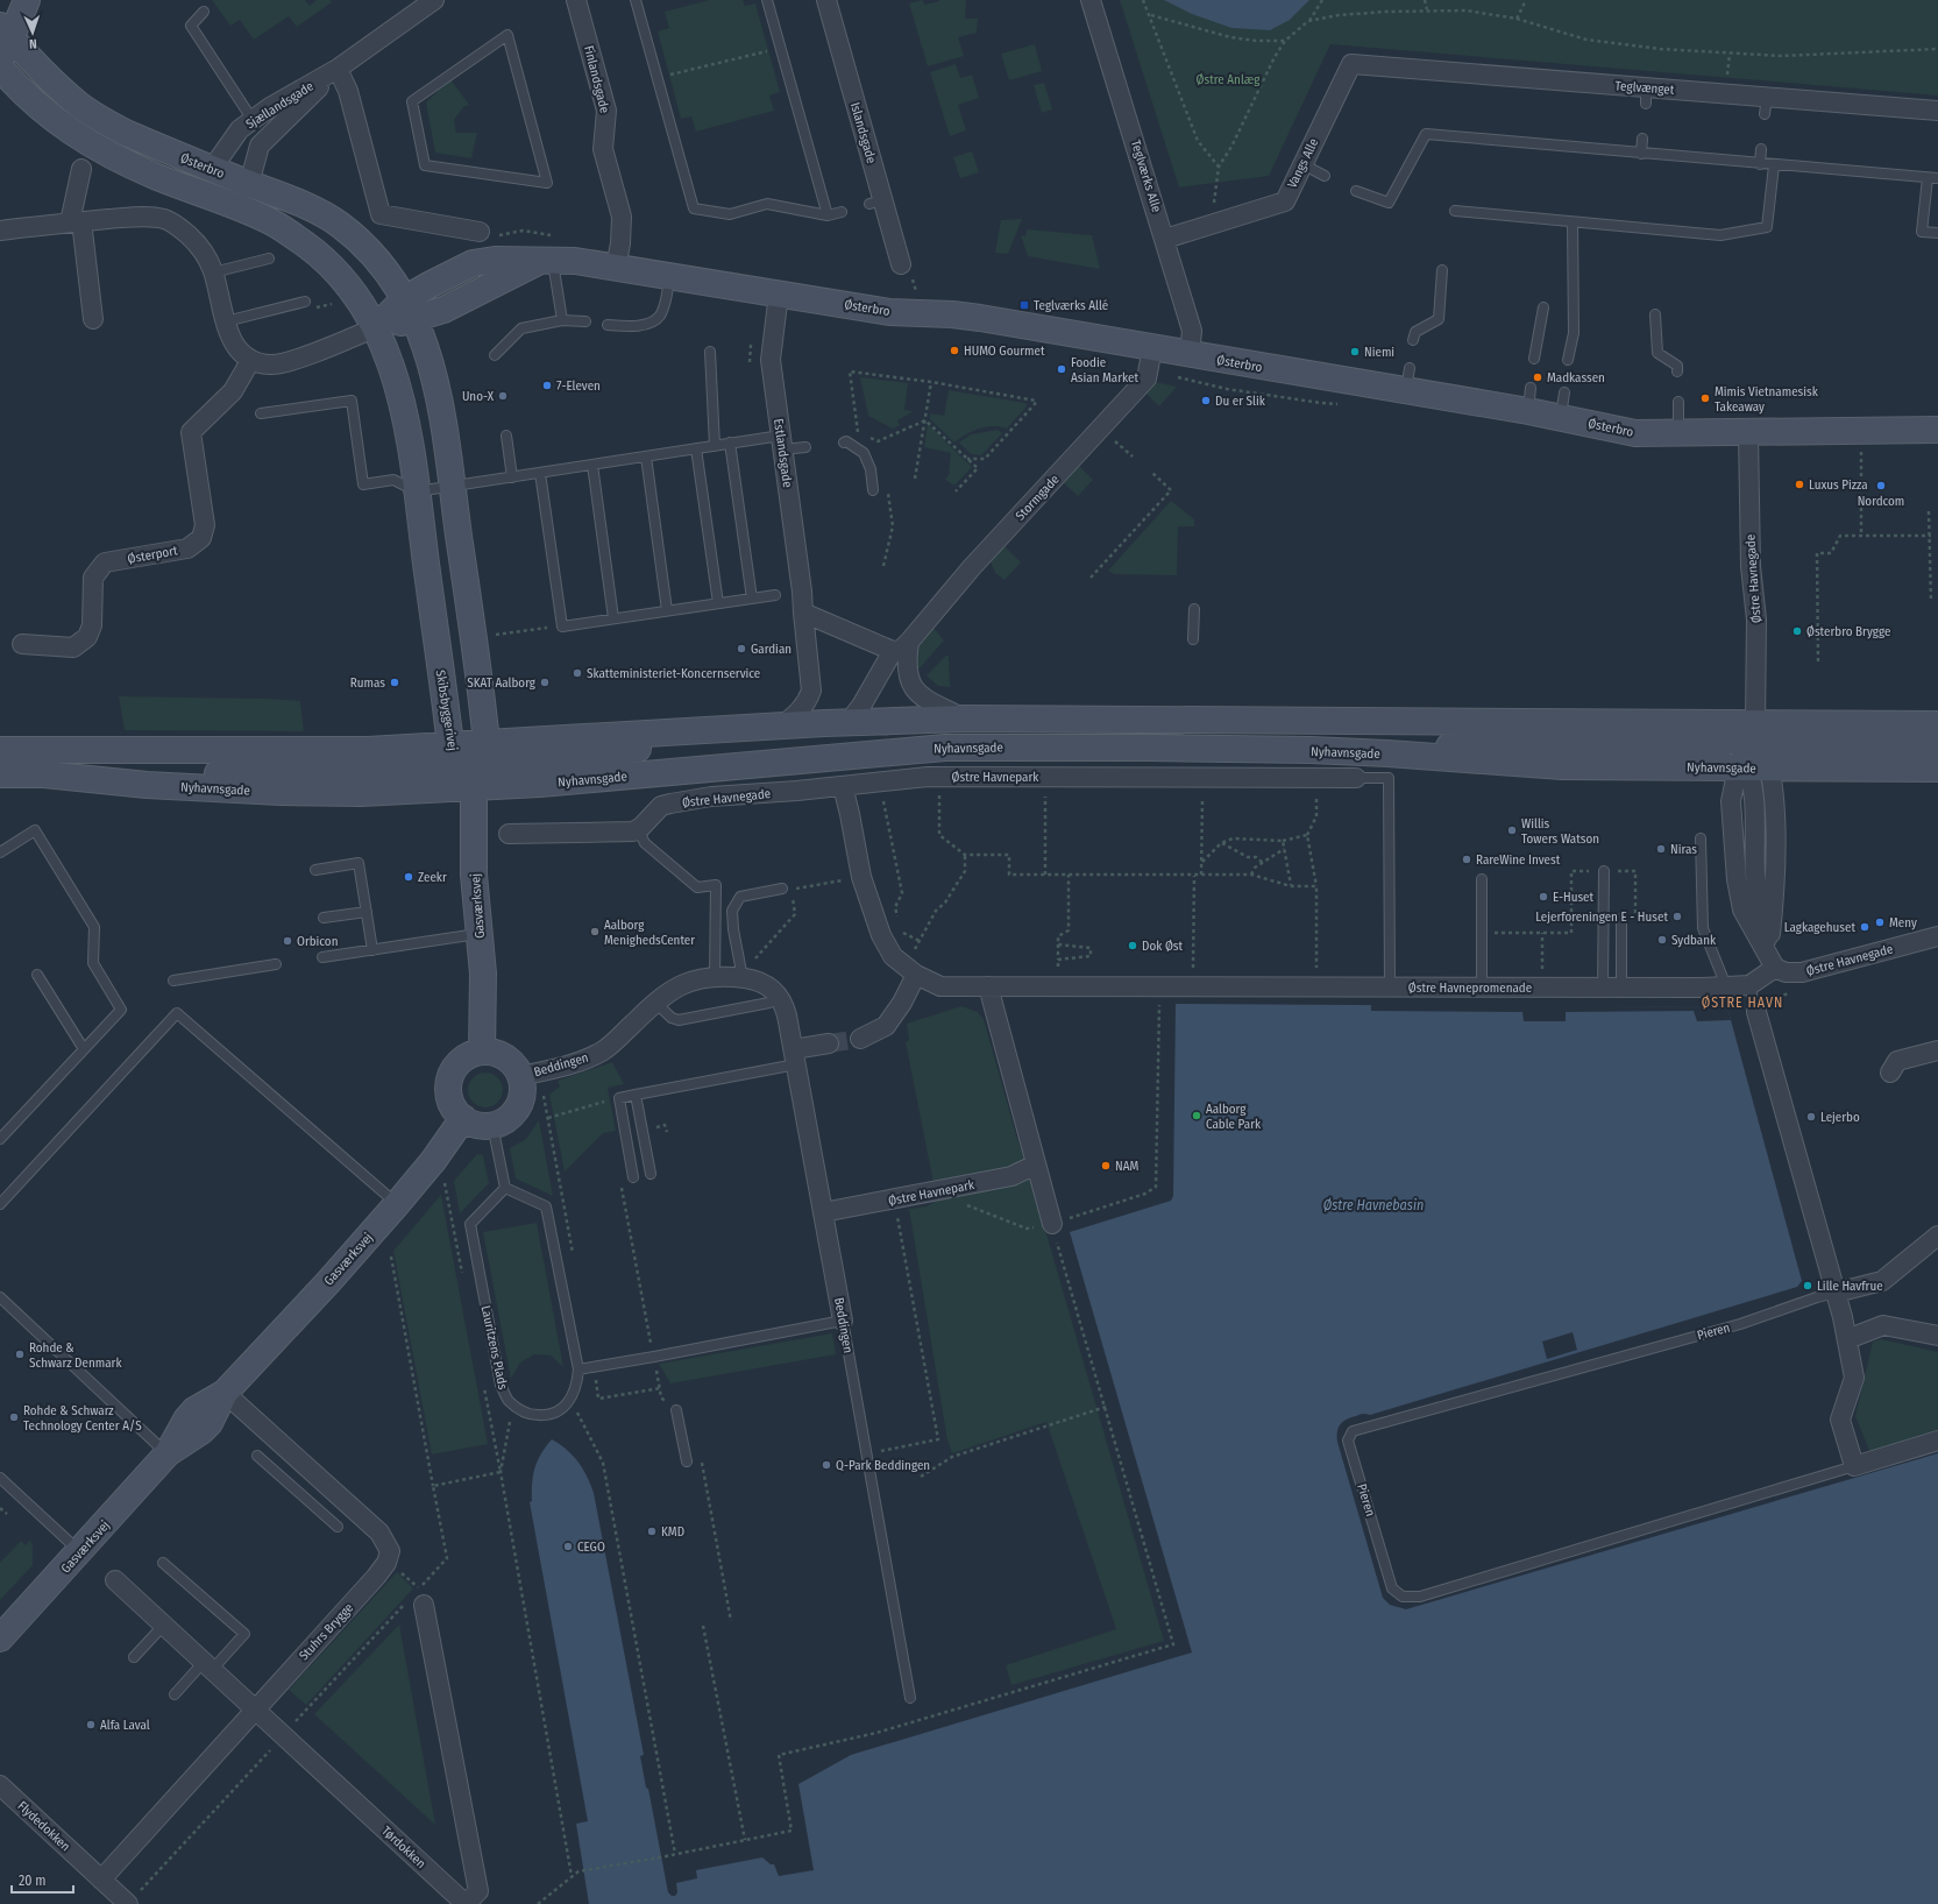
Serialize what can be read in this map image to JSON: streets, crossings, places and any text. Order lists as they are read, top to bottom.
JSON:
{
  "streets": {
    "street": [
      "Finlandsgade",
      "Teglvænget",
      "Sjællandsgade",
      "Islandsgade",
      "Vangs Alle",
      "Østerbro",
      "Teglværks Alle",
      "Estlandsgade",
      "Stormgade",
      "Østerport",
      "Østre Havnegade",
      "Skibsbyggerivej",
      "Nyhavnsgade",
      "Østre Havnepark",
      "Gasværksvej",
      "Østre Havnepromenade",
      "Beddingen",
      "Pieren",
      "Stuhrs Brygge",
      "Flydedokken",
      "Tørdokken"
    ],
    "lane": ["Lauritzens Plads"]
  },
  "crossings": [
    ["Finlandsgade", "Østerbro"],
    ["Teglvænget", "Vangs Alle"],
    ["Sjællandsgade", "Østerbro"],
    ["Vangs Alle", "Teglværks Alle"],
    ["Østerbro", "Teglværks Alle"],
    ["Østerbro", "Estlandsgade"],
    ["Østerbro", "Stormgade"],
    ["Østerbro", "Østerport"],
    ["Østerbro", "Østre Havnegade"],
    ["Østerbro", "Skibsbyggerivej"],
    ["Estlandsgade", "Nyhavnsgade"],
    ["Stormgade", "Nyhavnsgade"],
    ["Østre Havnegade", "Nyhavnsgade"],
    ["Østre Havnegade", "Østre Havnepark"],
    ["Skibsbyggerivej", "Nyhavnsgade"],
    ["Skibsbyggerivej", "Gasværksvej"],
    ["Nyhavnsgade", "Gasværksvej"],
    ["Østre Havnepark", "Beddingen"],
    ["Gasværksvej", "Beddingen"],
    ["Stuhrs Brygge", "Flydedokken"],
    ["Stuhrs Brygge", "Tørdokken"]
  ],
  "districts": ["ØSTRE HAVN"],
  "water": ["Østre Havnebasin"],
  "parks": ["Østre Anlæg"],
  "places": {
    "transit": ["Teglværks Allé"],
    "other": [
      "HUMO Gourmet",
      "Niemi",
      "Foodie Asian Market",
      "Madkassen",
      "7-Eleven",
      "Uno-X",
      "Mimis Vietnamesisk Takeaway",
      "Du er Slik",
      "Luxus Pizza",
      "Nordcom",
      "Østerbro Brygge",
      "Gardian",
      "Skatteministeriet-Koncernservice",
      "Rumas",
      "SKAT Aalborg",
      "Willis Towers Watson",
      "Niras",
      "RareWine Invest",
      "Zeekr",
      "E-Huset",
      "Lejerforeningen E - Huset",
      "Meny",
      "Lagkagehuset",
      "Aalborg MenighedsCenter",
      "Sydbank",
      "Orbicon",
      "Dok Øst",
      "Aalborg Cable Park",
      "Lejerbo",
      "NAM",
      "Lille Havfrue",
      "Rohde & Schwarz Denmark",
      "Rohde & Schwarz Technology Center A/S",
      "Q-Park Beddingen",
      "KMD",
      "CEGO",
      "Alfa Laval"
    ]
  },
  "scale_bar": "20 m",
  "north": "bottom"
}
